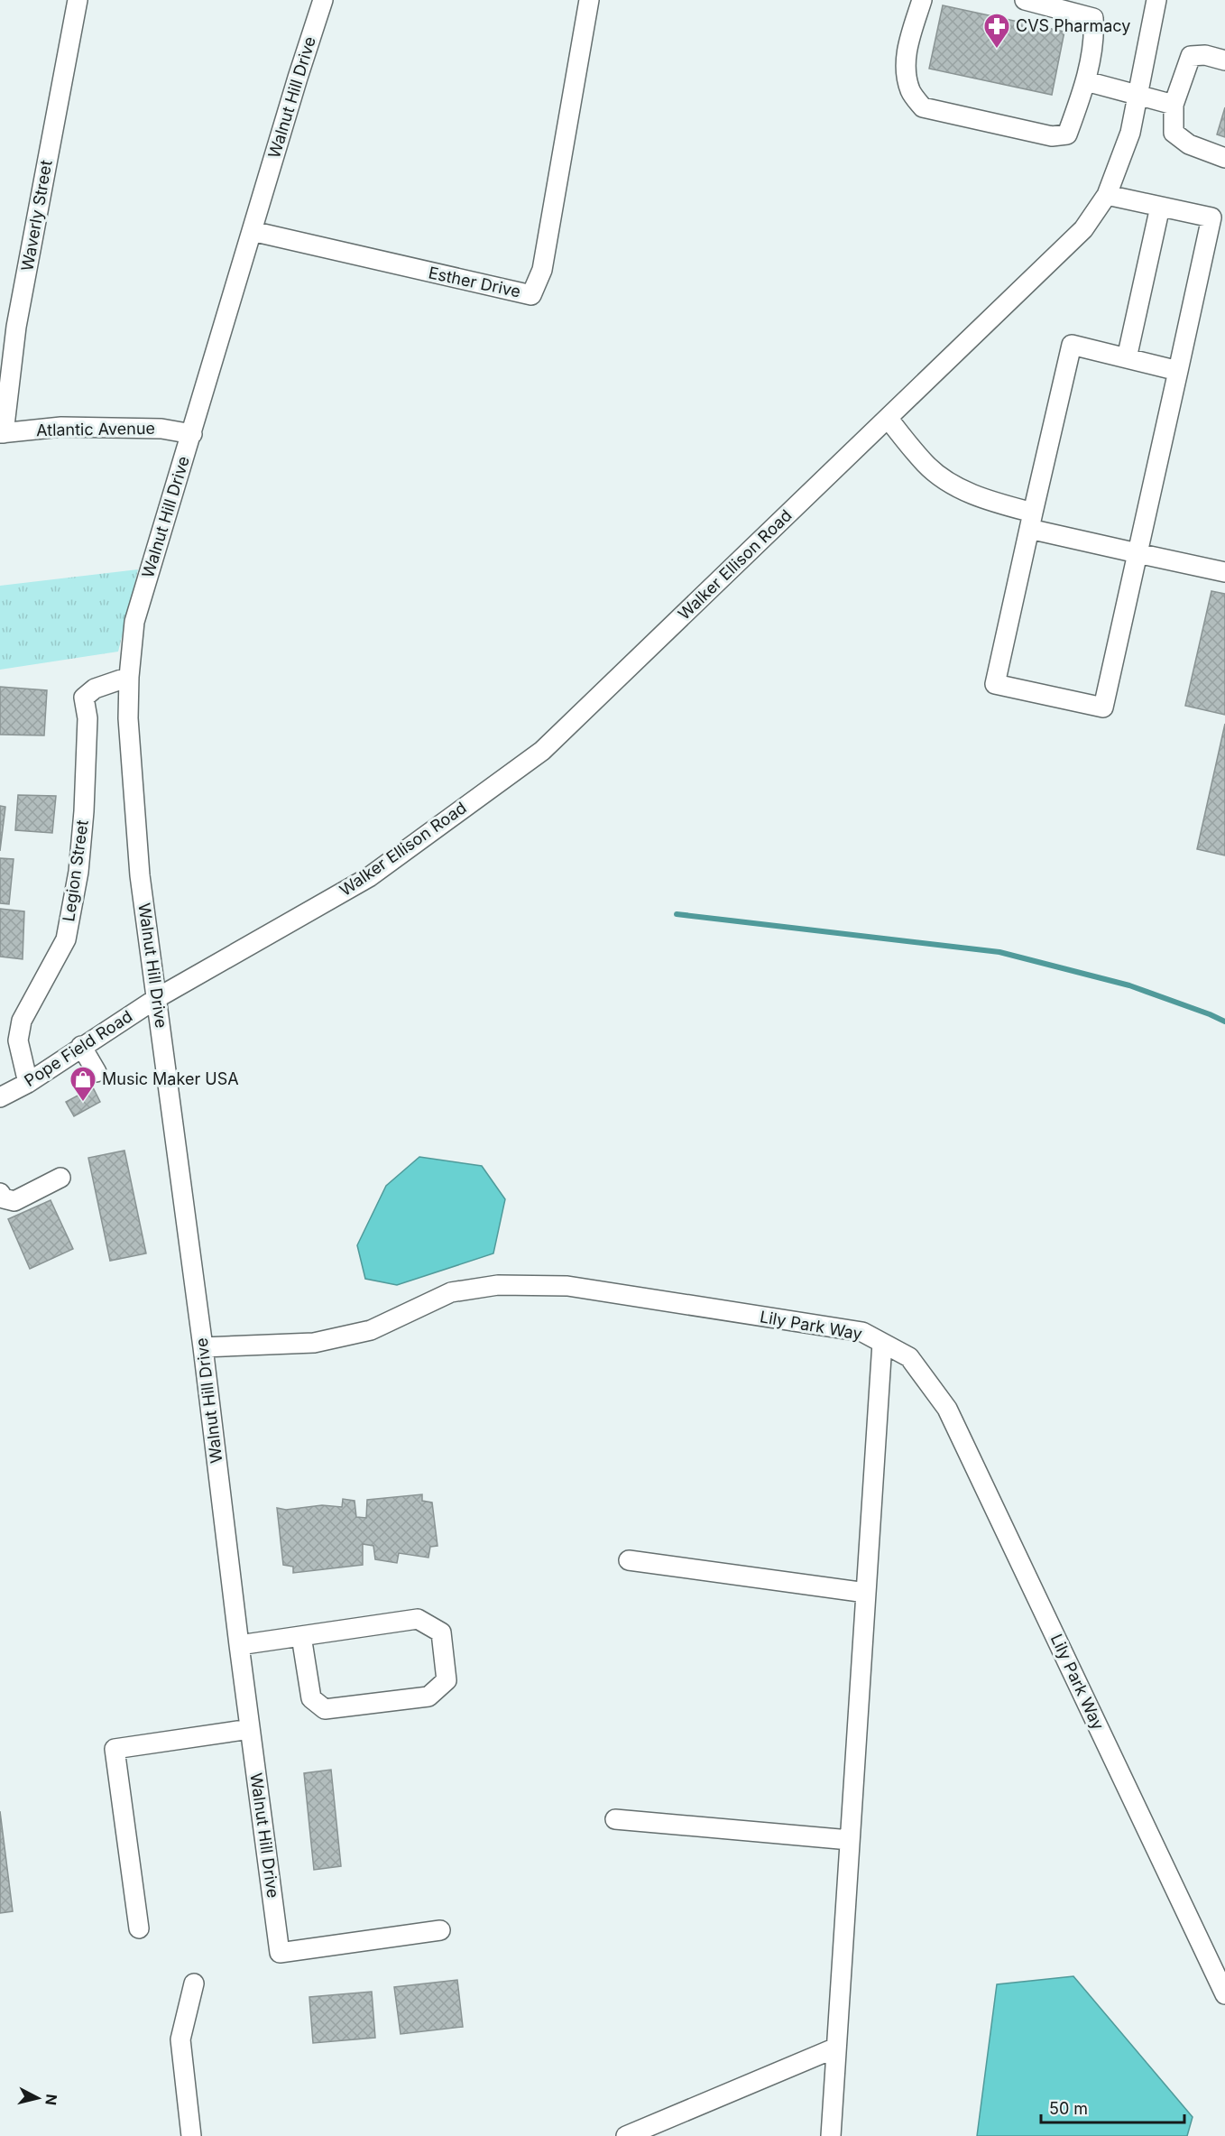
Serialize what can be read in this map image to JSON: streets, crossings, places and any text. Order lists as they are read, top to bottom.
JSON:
{
  "streets": {
    "street": [
      "Walnut Hill Drive",
      "Waverly Street",
      "Esther Drive",
      "Atlantic Avenue",
      "Walker Ellison Road",
      "Legion Street",
      "Pope Field Road",
      "Lily Park Way"
    ]
  },
  "crossings": [
    ["Walnut Hill Drive", "Esther Drive"],
    ["Walnut Hill Drive", "Atlantic Avenue"],
    ["Walnut Hill Drive", "Walker Ellison Road"],
    ["Walnut Hill Drive", "Legion Street"],
    ["Walnut Hill Drive", "Pope Field Road"],
    ["Walnut Hill Drive", "Lily Park Way"],
    ["Waverly Street", "Atlantic Avenue"],
    ["Walker Ellison Road", "Pope Field Road"],
    ["Legion Street", "Pope Field Road"]
  ],
  "places": {
    "pharmacy": ["CVS Pharmacy"],
    "shop": ["Music Maker USA"]
  },
  "scale_bar": "50 m",
  "north": "right"
}
